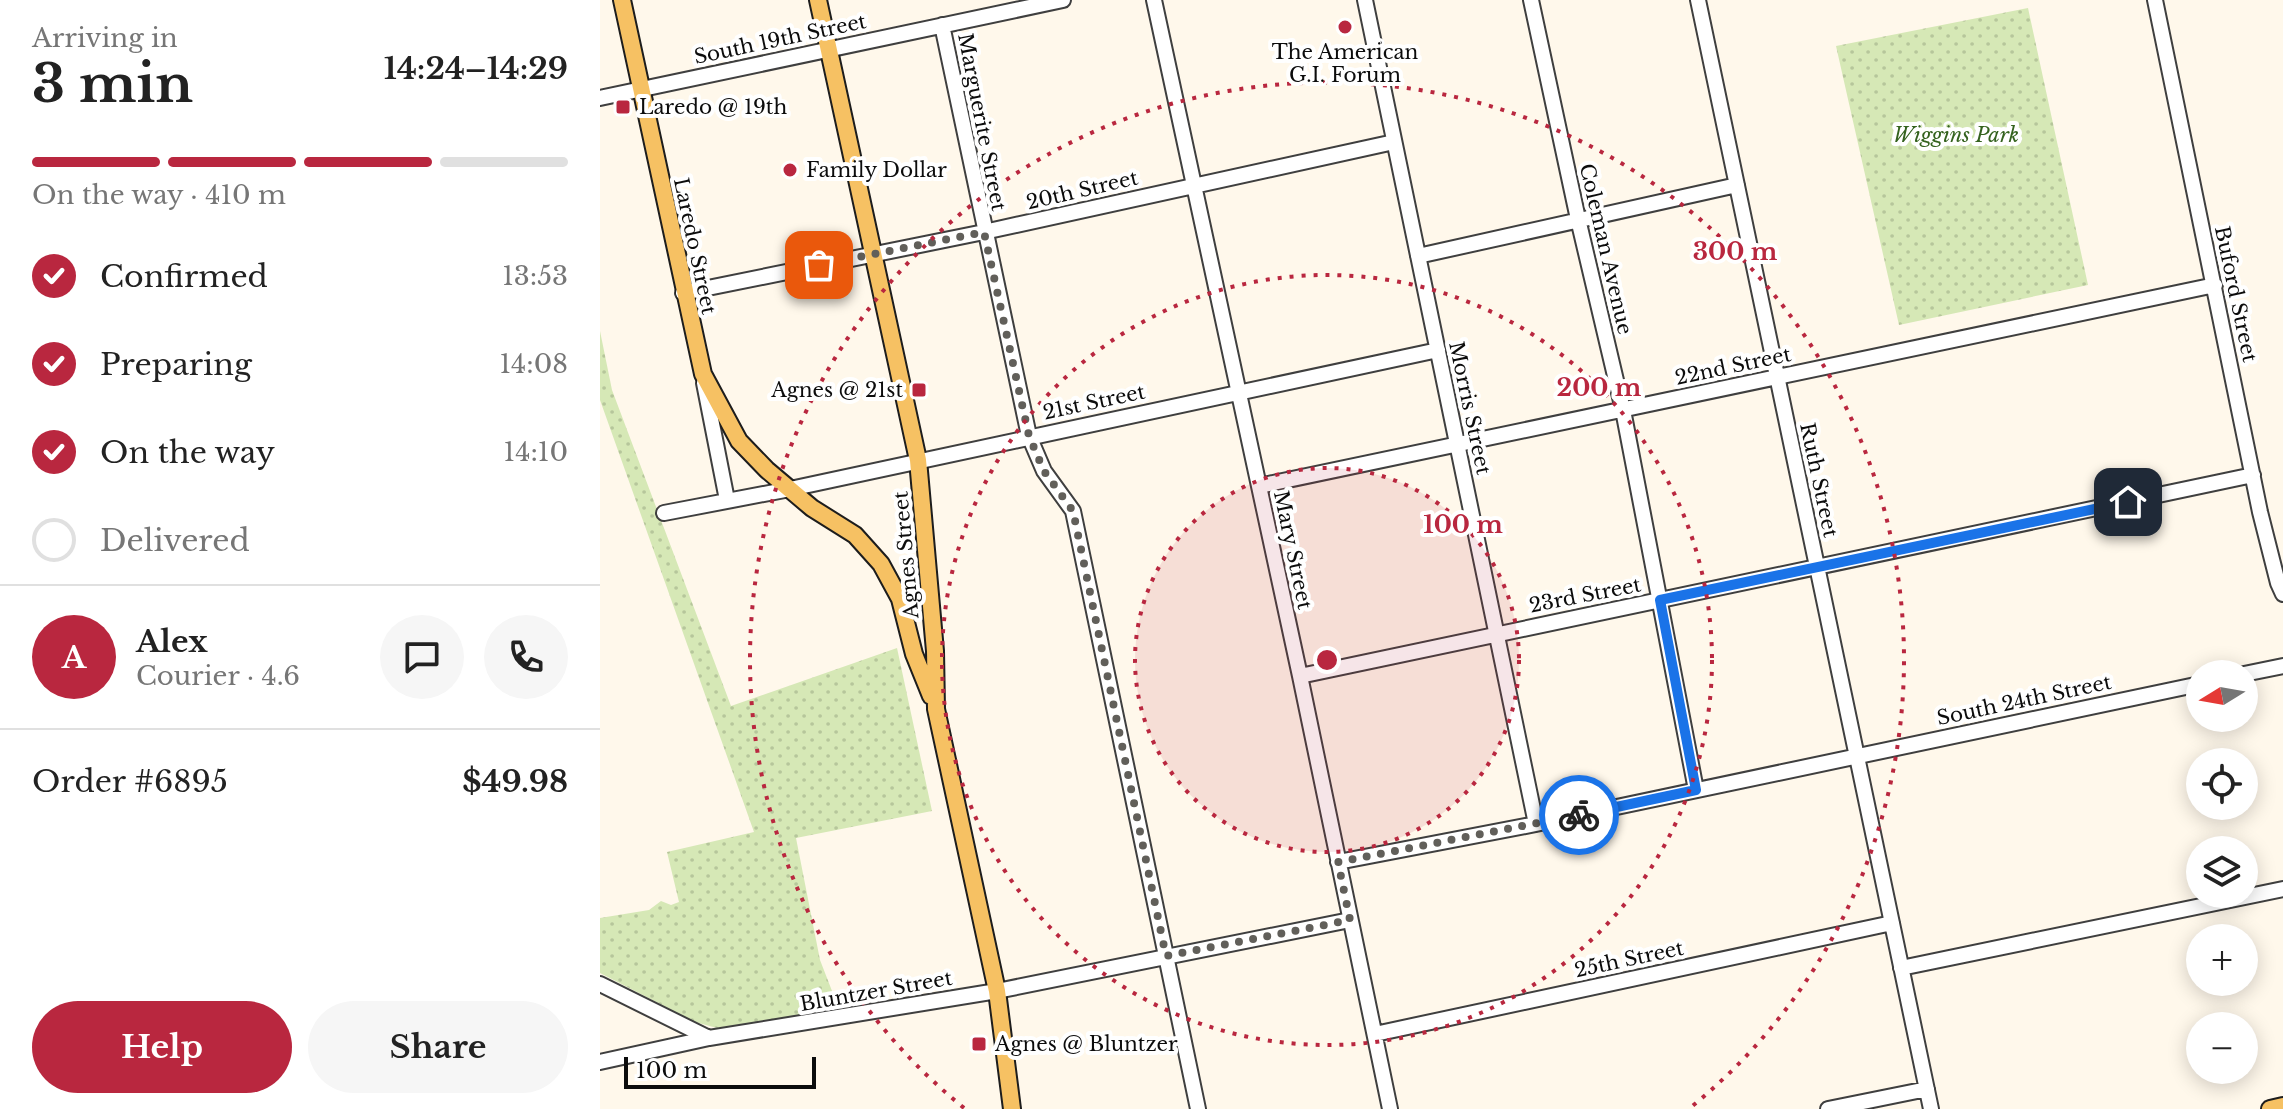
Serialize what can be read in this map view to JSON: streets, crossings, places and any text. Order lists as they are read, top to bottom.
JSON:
{
  "streets": {
    "main road": ["Laredo Street", "Agnes Street"],
    "street": [
      "South 19th Street",
      "Marguerite Street",
      "20th Street",
      "Coleman Avenue",
      "Buford Street",
      "22nd Street",
      "21st Street",
      "Morris Street",
      "Ruth Street",
      "Mary Street",
      "23rd Street",
      "South 24th Street",
      "25th Street",
      "Bluntzer Street"
    ]
  },
  "crossings": [
    ["South 19th Street", "Marguerite Street"],
    ["South 19th Street", "Laredo Street"],
    ["South 19th Street", "Agnes Street"],
    ["Marguerite Street", "20th Street"],
    ["Marguerite Street", "21st Street"],
    ["Marguerite Street", "Bluntzer Street"],
    ["20th Street", "Laredo Street"],
    ["20th Street", "Morris Street"],
    ["20th Street", "Mary Street"],
    ["20th Street", "Agnes Street"],
    ["Laredo Street", "21st Street"],
    ["Coleman Avenue", "22nd Street"],
    ["Coleman Avenue", "23rd Street"],
    ["Coleman Avenue", "South 24th Street"],
    ["Buford Street", "22nd Street"],
    ["Buford Street", "23rd Street"],
    ["22nd Street", "Morris Street"],
    ["22nd Street", "Ruth Street"],
    ["22nd Street", "Mary Street"],
    ["21st Street", "Morris Street"],
    ["21st Street", "Mary Street"],
    ["21st Street", "Agnes Street"],
    ["Morris Street", "23rd Street"],
    ["Morris Street", "South 24th Street"],
    ["Ruth Street", "23rd Street"],
    ["Ruth Street", "South 24th Street"],
    ["Ruth Street", "25th Street"],
    ["Mary Street", "23rd Street"],
    ["Mary Street", "South 24th Street"],
    ["Mary Street", "25th Street"],
    ["Mary Street", "Bluntzer Street"],
    ["Agnes Street", "Bluntzer Street"]
  ],
  "parks": ["Wiggins Park"],
  "places": {
    "other": ["The American G.I. Forum", "Family Dollar"],
    "transit": ["Laredo @ 19th", "Agnes @ 21st", "Agnes @ Bluntzer"]
  },
  "scale_bar": "100 m",
  "north": "left",
  "page": {
    "heading": ["3 min", "Arriving in", "14:24–14:29"],
    "panel": [
      "Alex",
      "Courier · 4.6",
      "Order #6895",
      "$49.98"
    ],
    "bar": "On the way · 410 m",
    "list": [
      ["Confirmed", "13:53"],
      ["Preparing", "14:08"],
      ["On the way", "14:10"],
      "Delivered"
    ],
    "round": "A",
    "map_buttons": ["+", "−"],
    "buttons": ["Help", "Share"],
    "scale": "100 m"
  },
  "rings": ["300 m", "200 m", "100 m"]
}
